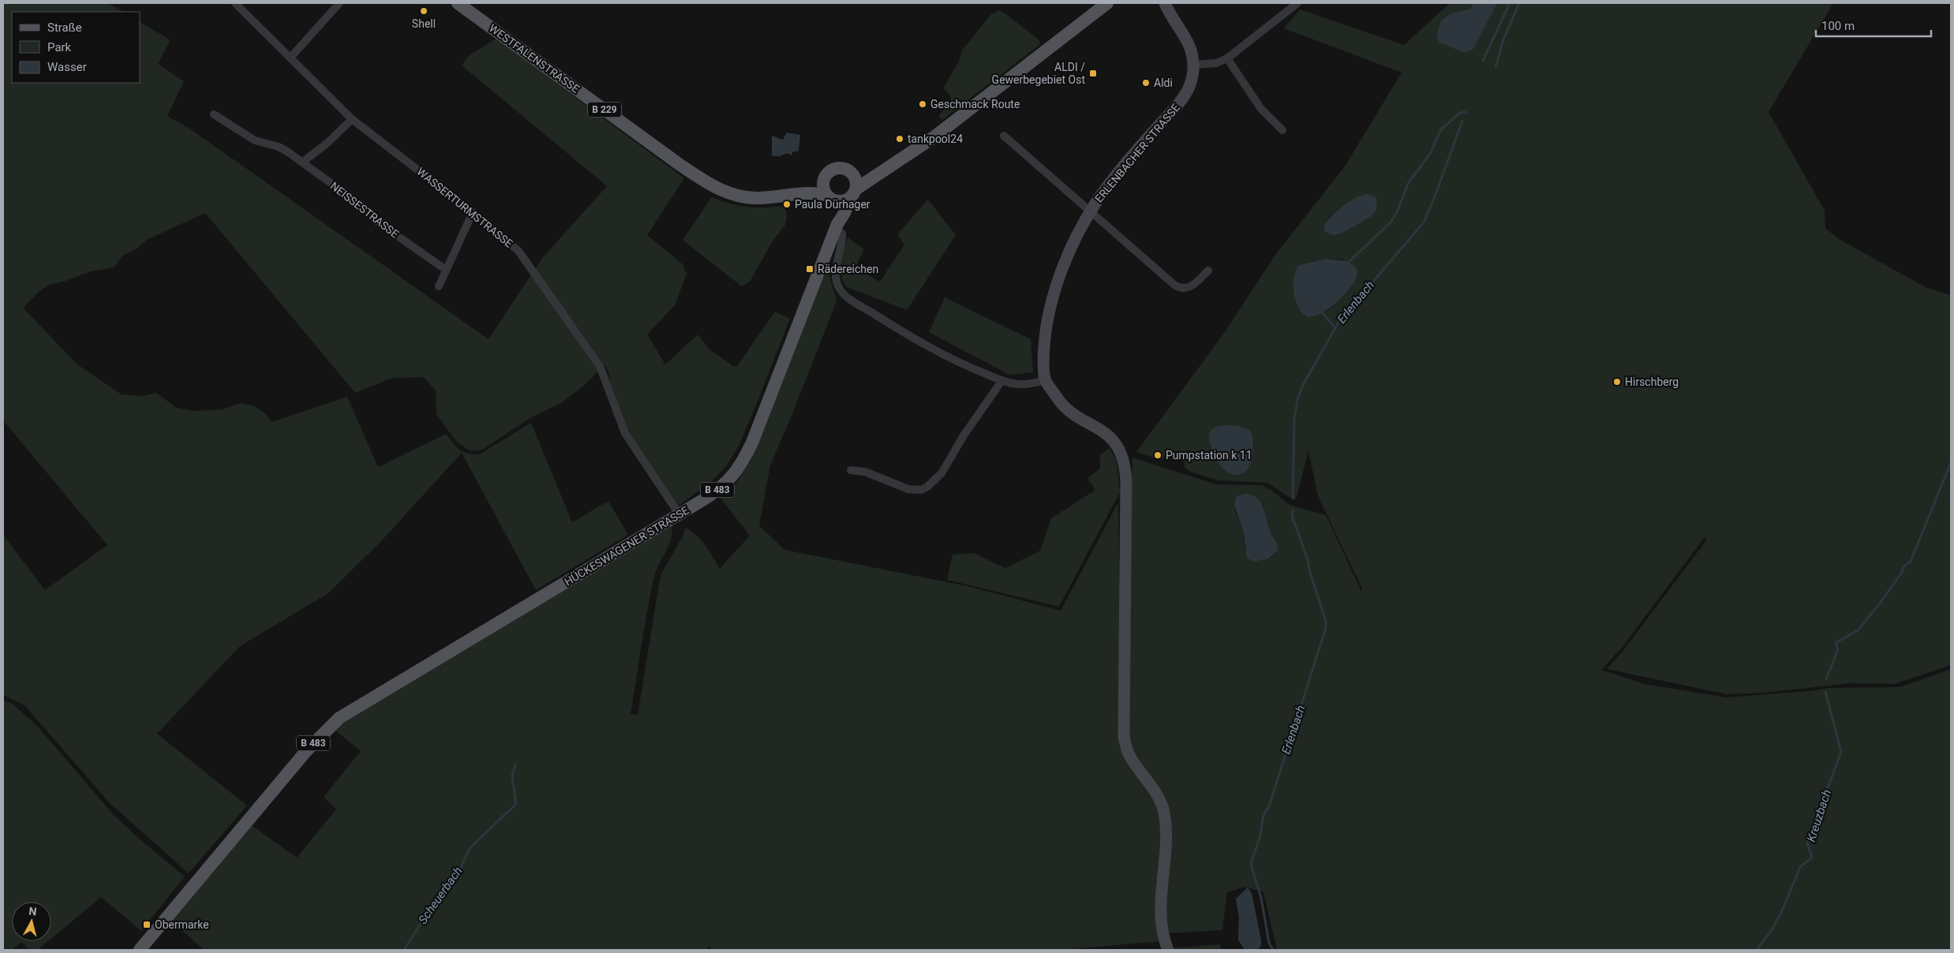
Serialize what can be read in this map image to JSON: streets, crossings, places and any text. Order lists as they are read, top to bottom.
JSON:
{
  "streets": {
    "main road": [
      "WESTFALENSTRASSE",
      "B 229",
      "B 483",
      "HÜCKESWAGENER STRASSE"
    ],
    "street": ["ERLENBACHER STRASSE", "WASSERTURMSTRASSE", "NEISSESTRASSE"]
  },
  "crossings": [
    ["WESTFALENSTRASSE", "HÜCKESWAGENER STRASSE"],
    ["WASSERTURMSTRASSE", "HÜCKESWAGENER STRASSE"]
  ],
  "water": ["Erlenbach", "Kreuzbach", "Scheuerbach"],
  "places": {
    "other": [
      "Shell",
      "Aldi",
      "Geschmack Route",
      "tankpool24",
      "Paula Dürhager",
      "Hirschberg",
      "Pumpstation k 11"
    ],
    "transit": ["ALDI / Gewerbegebiet Ost", "Rädereichen", "Obermarke"]
  },
  "legend": ["Straße", "Park", "Wasser"],
  "scale_bar": "100 m",
  "north": "top"
}
